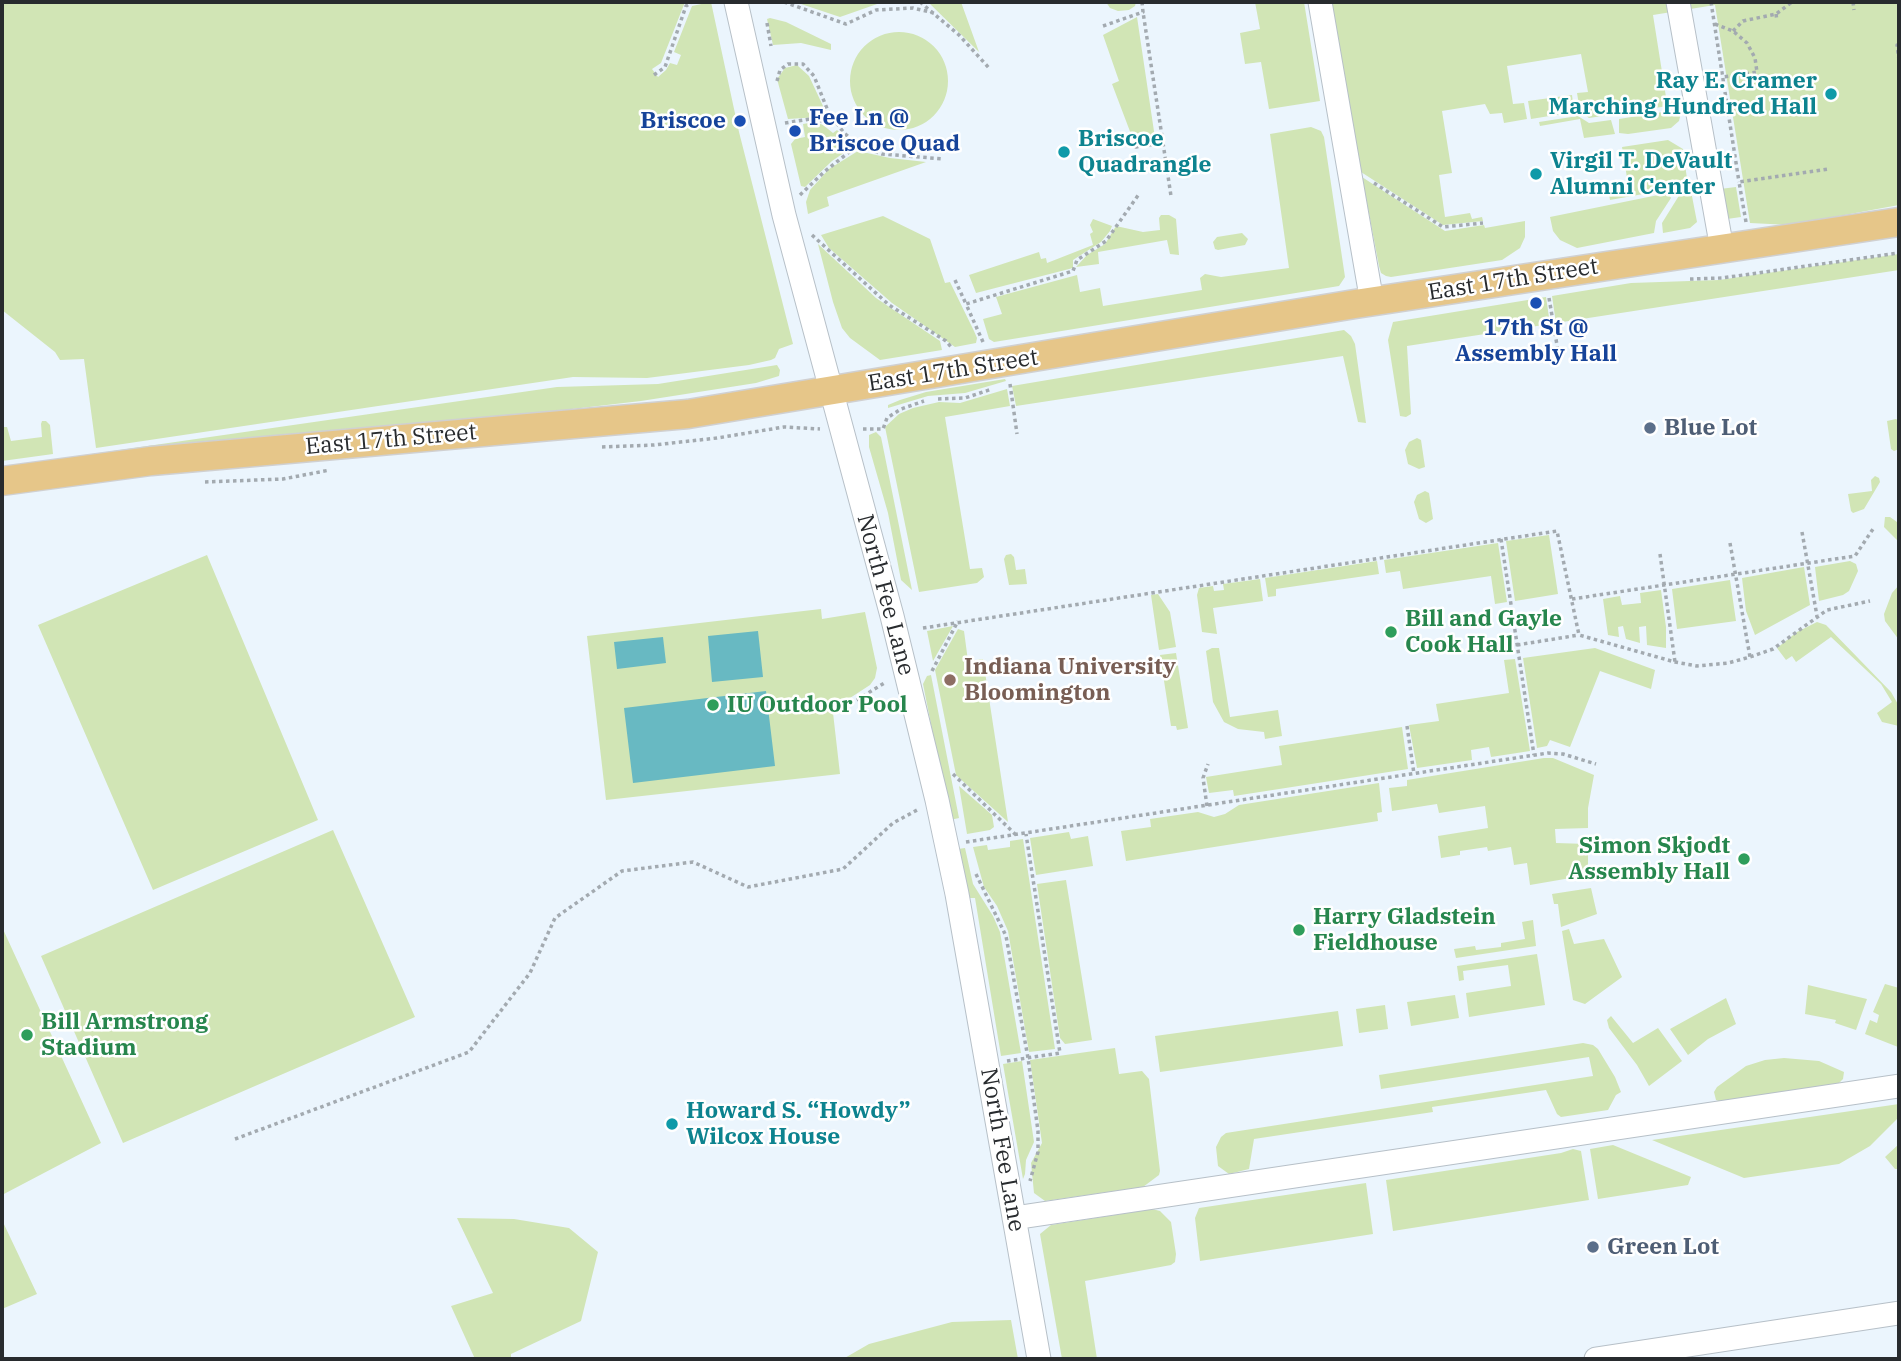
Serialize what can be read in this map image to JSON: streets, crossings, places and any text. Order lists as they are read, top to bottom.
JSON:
{
  "streets": {
    "main road": ["East 17th Street"],
    "street": ["North Fee Lane"]
  },
  "crossings": [
    ["East 17th Street", "North Fee Lane"]
  ],
  "places": [
    "Ray E. Cramer Marching Hundred Hall",
    "Briscoe",
    "Fee Ln @ Briscoe Quad",
    "Briscoe Quadrangle",
    "Virgil T. DeVault Alumni Center",
    "17th St @ Assembly Hall",
    "Blue Lot",
    "Bill and Gayle Cook Hall",
    "Indiana University Bloomington",
    "IU Outdoor Pool",
    "Simon Skjodt Assembly Hall",
    "Harry Gladstein Fieldhouse",
    "Bill Armstrong Stadium",
    "Howard S. “Howdy” Wilcox House",
    "Green Lot"
  ]
}
